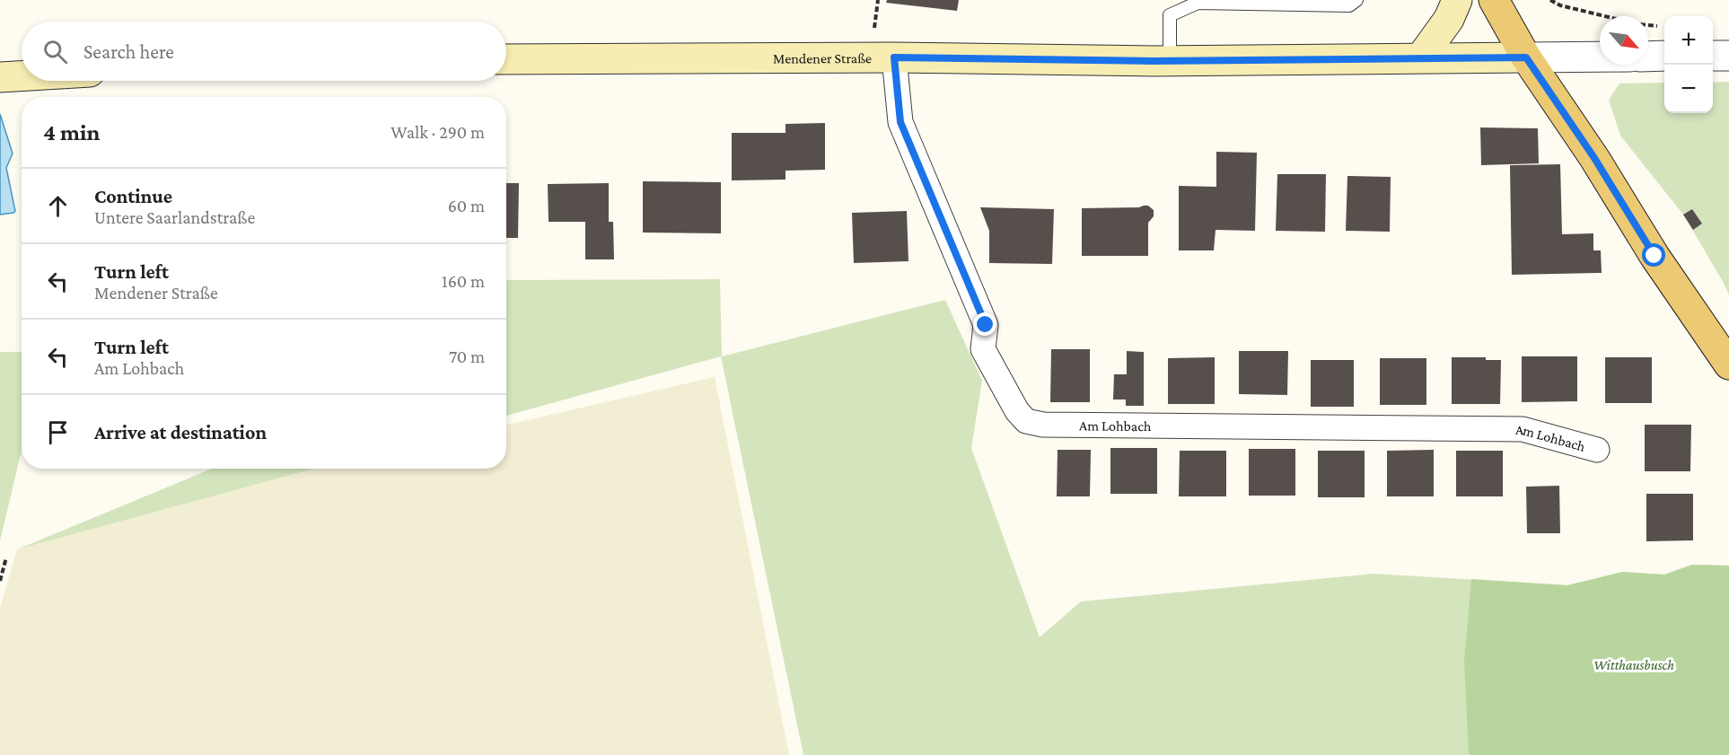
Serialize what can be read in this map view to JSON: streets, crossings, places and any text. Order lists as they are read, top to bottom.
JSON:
{
  "streets": {
    "main road": ["Mendener Straße"],
    "street": ["Am Lohbach"]
  },
  "crossings": [
    ["Mendener Straße", "Am Lohbach"]
  ],
  "parks": ["Witthausbusch"],
  "north": "bottom right",
  "page": {
    "map_buttons": ["+", "−"],
    "search": "Search here",
    "heading": ["4 min", "Walk · 290 m"],
    "list": [
      ["Continue", "Untere Saarlandstraße", "60 m"],
      ["Turn left", "Mendener Straße", "160 m"],
      ["Turn left", "Am Lohbach", "70 m"],
      "Arrive at destination"
    ]
  }
}
